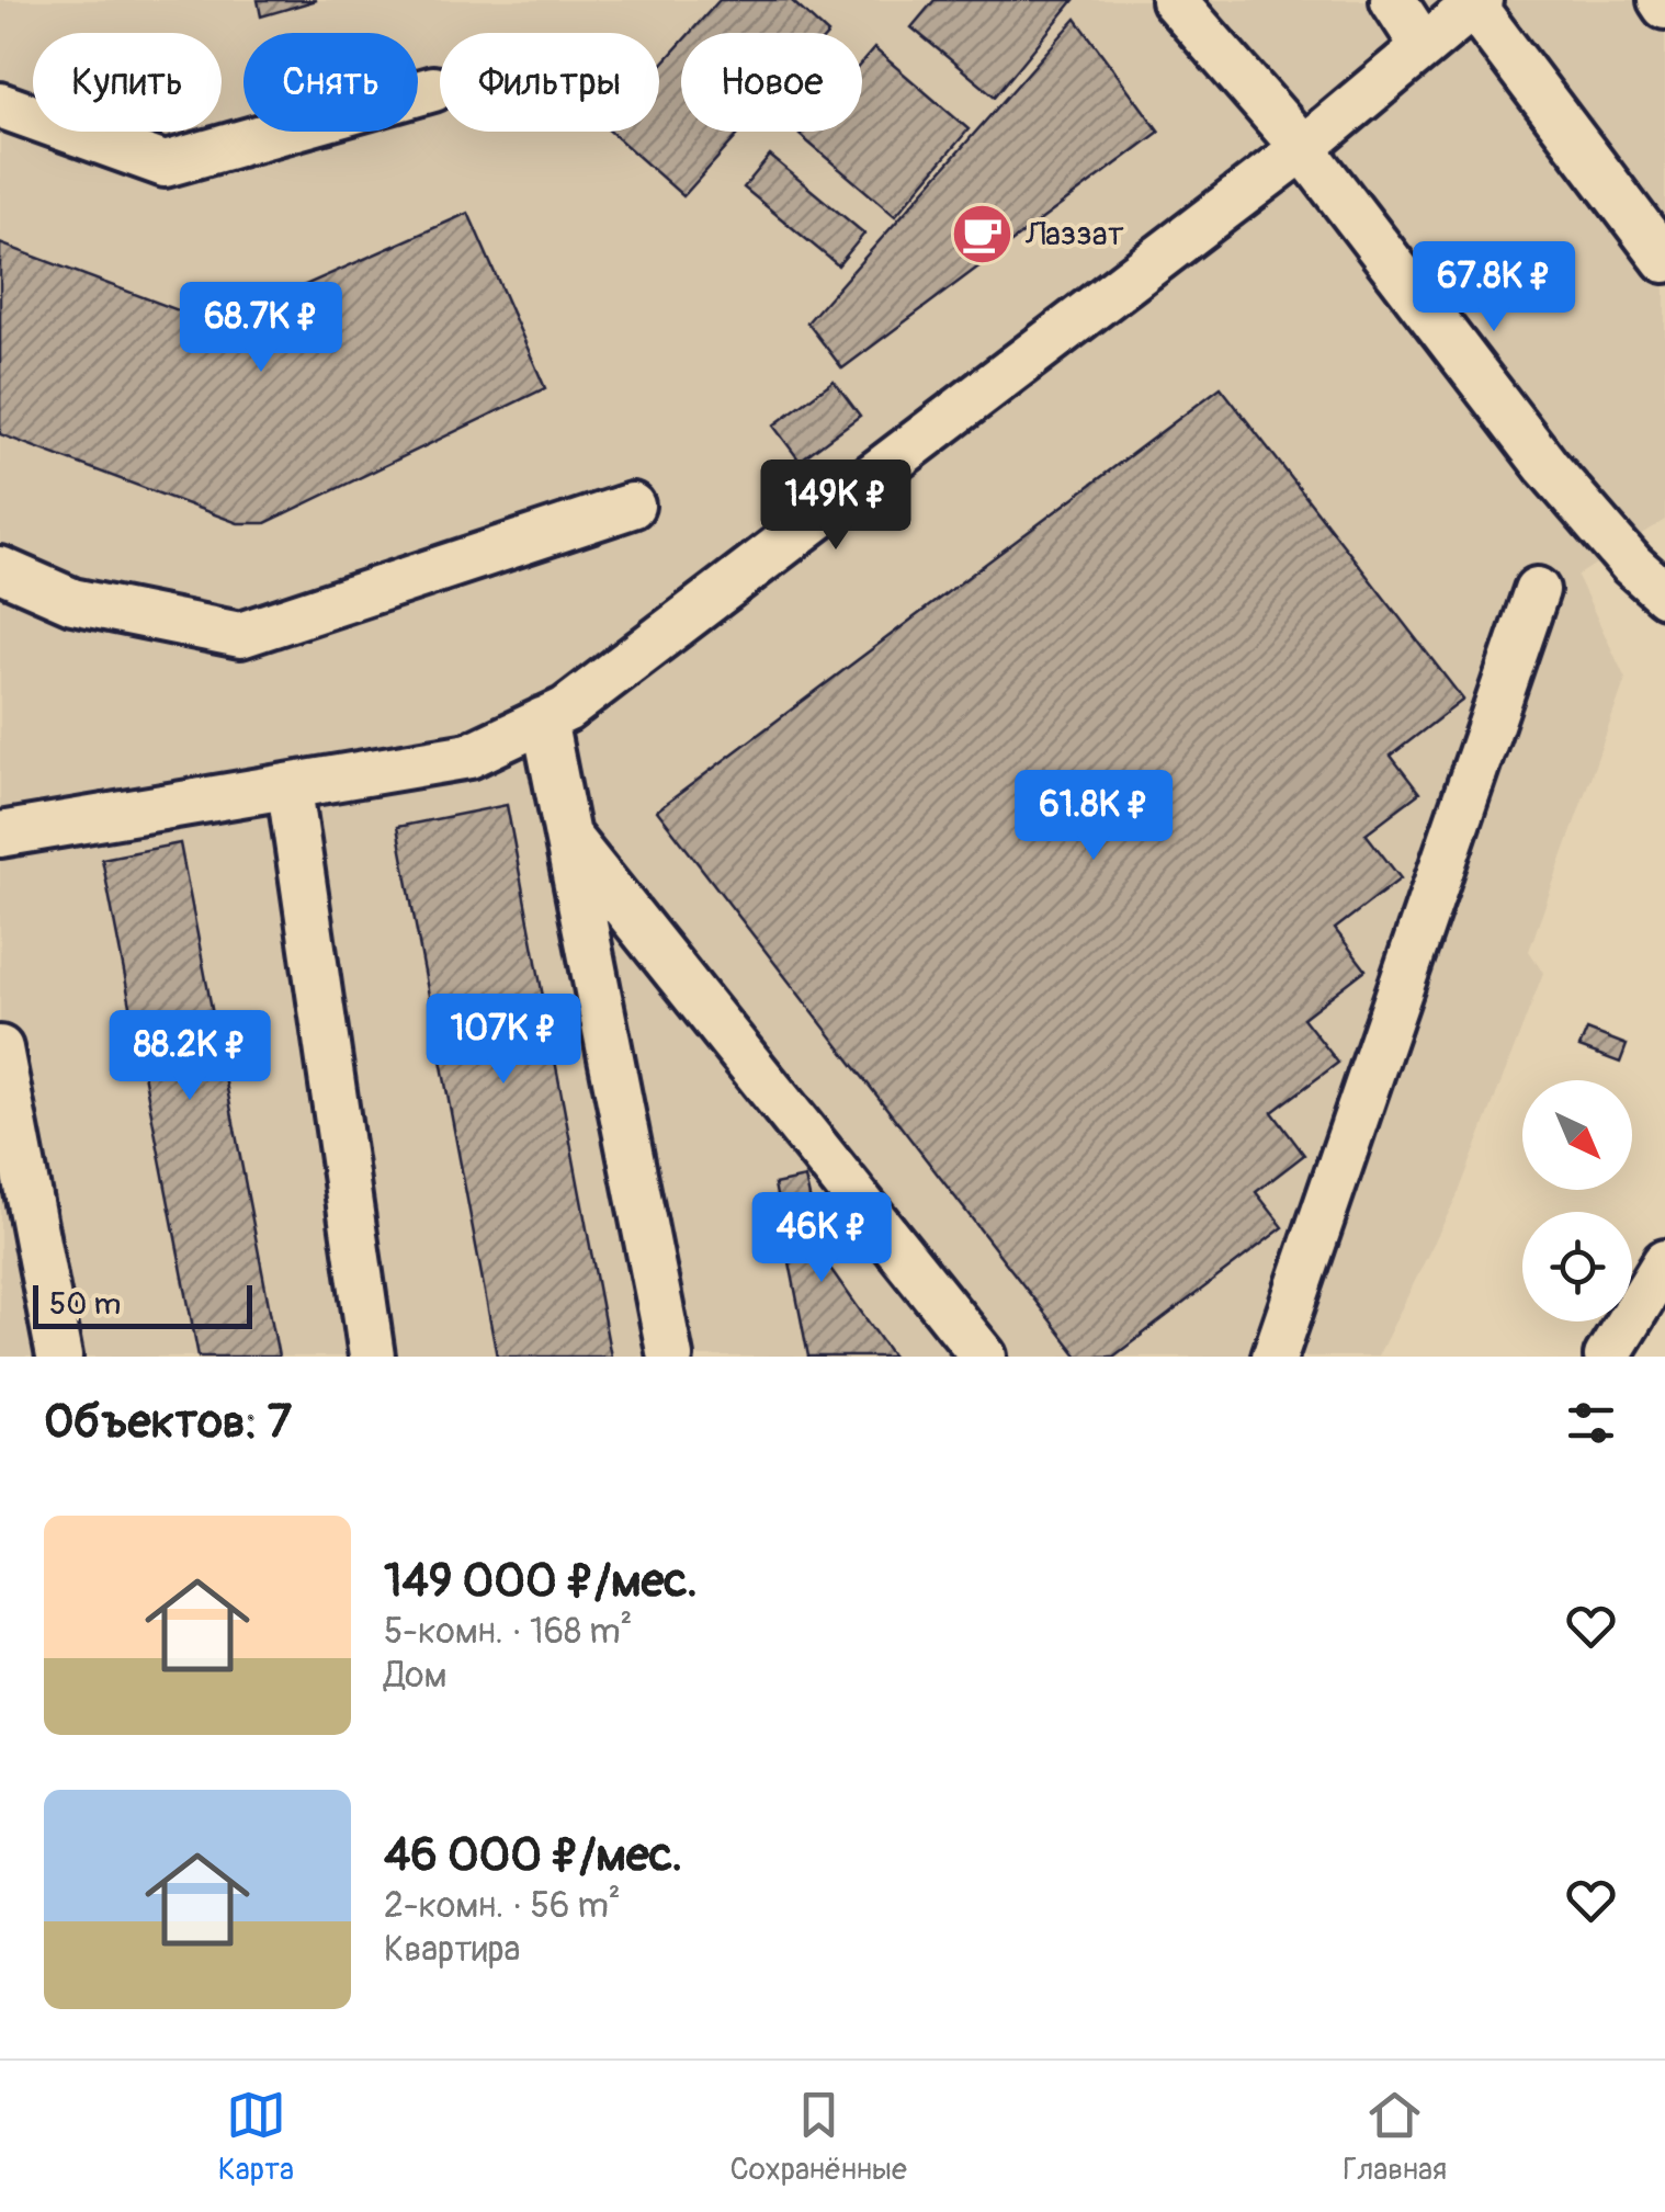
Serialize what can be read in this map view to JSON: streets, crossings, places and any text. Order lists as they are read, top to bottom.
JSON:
{
  "places": {
    "cafe": ["Лаззат"]
  },
  "scale_bar": "50 m",
  "north": "bottom right",
  "page": {
    "chip": [
      "Купить",
      "Снять",
      "Фильтры",
      "Новое"
    ],
    "price": [
      "67.8K ₽",
      "68.7K ₽",
      "149K ₽",
      "61.8K ₽",
      "107K ₽",
      "88.2K ₽",
      "46K ₽"
    ],
    "scale": "50 m",
    "heading": "Объектов: 7",
    "list": [
      {
        "name": "149 000 ₽/мес.",
        "note": "5-комн. · 168 m² · Дом"
      },
      {
        "name": "46 000 ₽/мес.",
        "note": "2-комн. · 56 m² · Квартира"
      }
    ],
    "tabs": ["Карта", "Сохранённые", "Главная"]
  }
}
